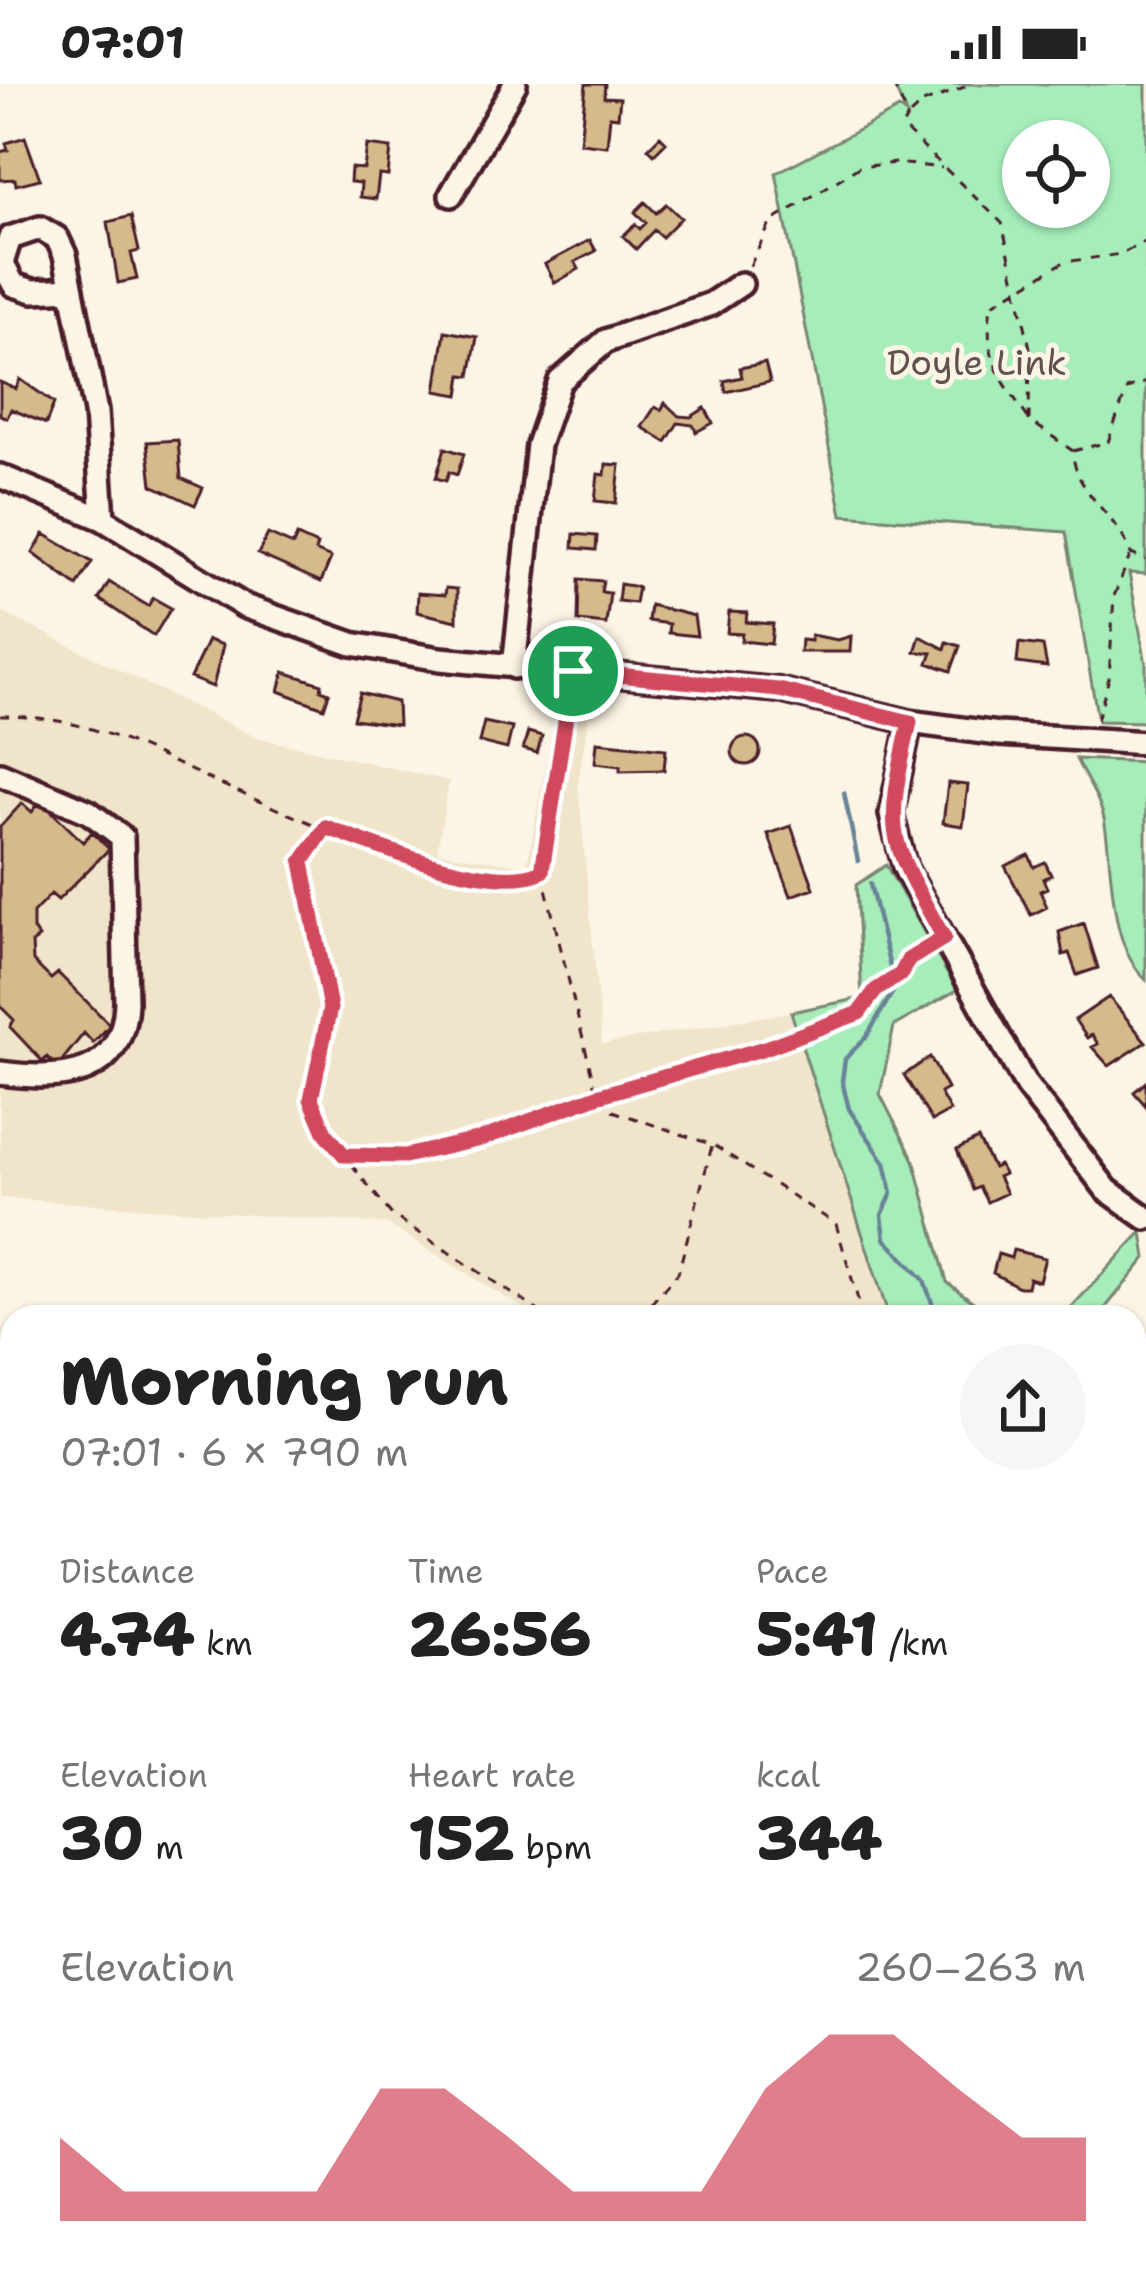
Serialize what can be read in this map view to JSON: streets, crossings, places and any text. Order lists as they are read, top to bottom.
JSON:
{
  "parks": ["Doyle Link"],
  "page": {
    "status": "07:01",
    "heading": ["Morning run", "07:01 · 6 × 790 m"],
    "stats": [
      ["Distance", "4.74 km"],
      ["Time", "26:56"],
      ["Pace", "5:41 /km"],
      ["Elevation", "30 m"],
      ["Heart rate", "152 bpm"],
      ["kcal", "344"]
    ],
    "chart": ["Elevation", "260–263 m"]
  }
}
